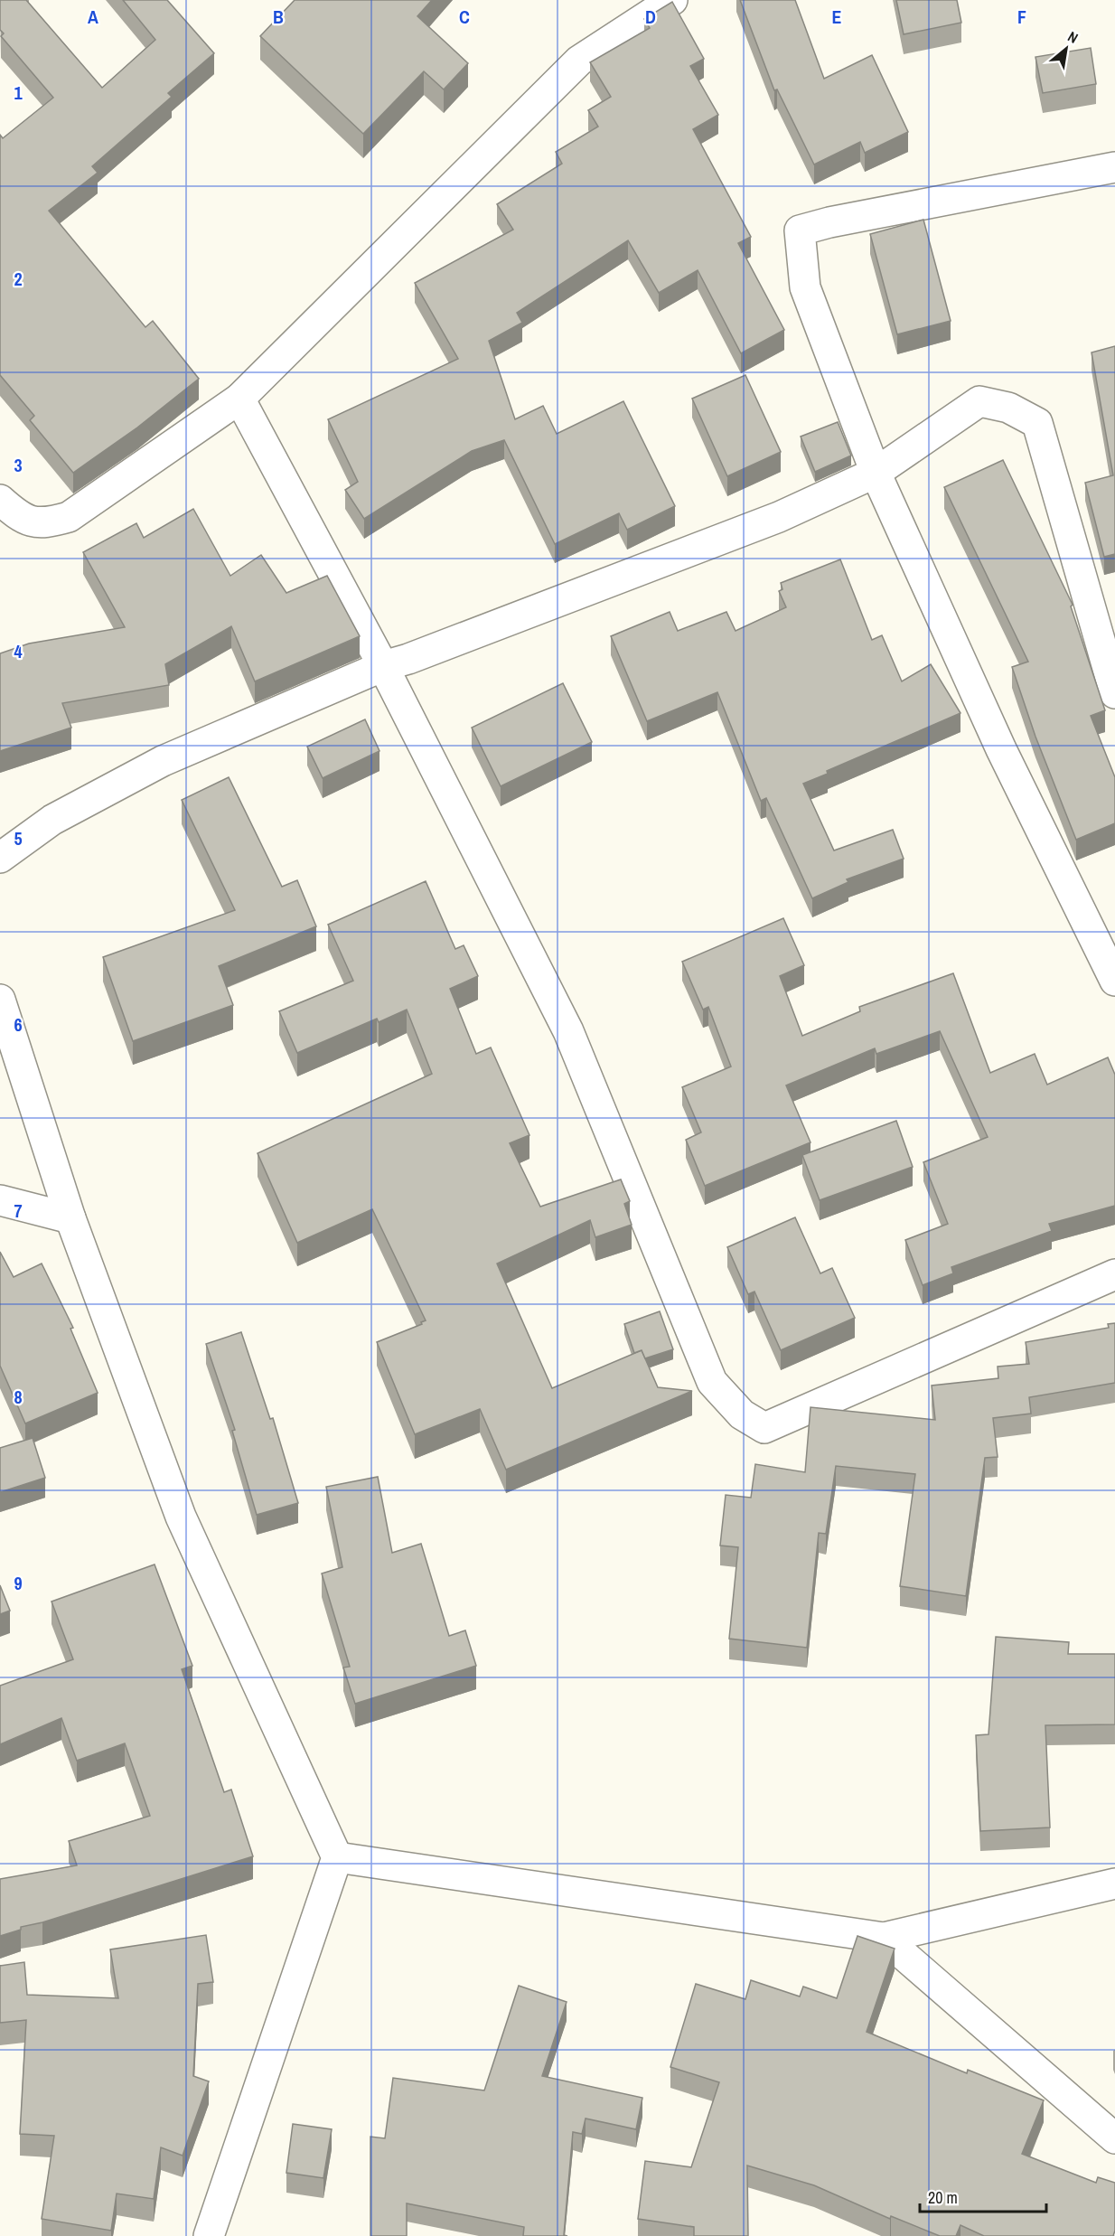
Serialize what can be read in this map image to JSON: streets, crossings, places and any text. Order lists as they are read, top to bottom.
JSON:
{
  "scale_bar": "20 m",
  "north": "top right",
  "grid": {
    "columns": [
      "A",
      "B",
      "C",
      "D",
      "E",
      "F"
    ],
    "rows": [
      "1",
      "2",
      "3",
      "4",
      "5",
      "6",
      "7",
      "8",
      "9"
    ]
  }
}
